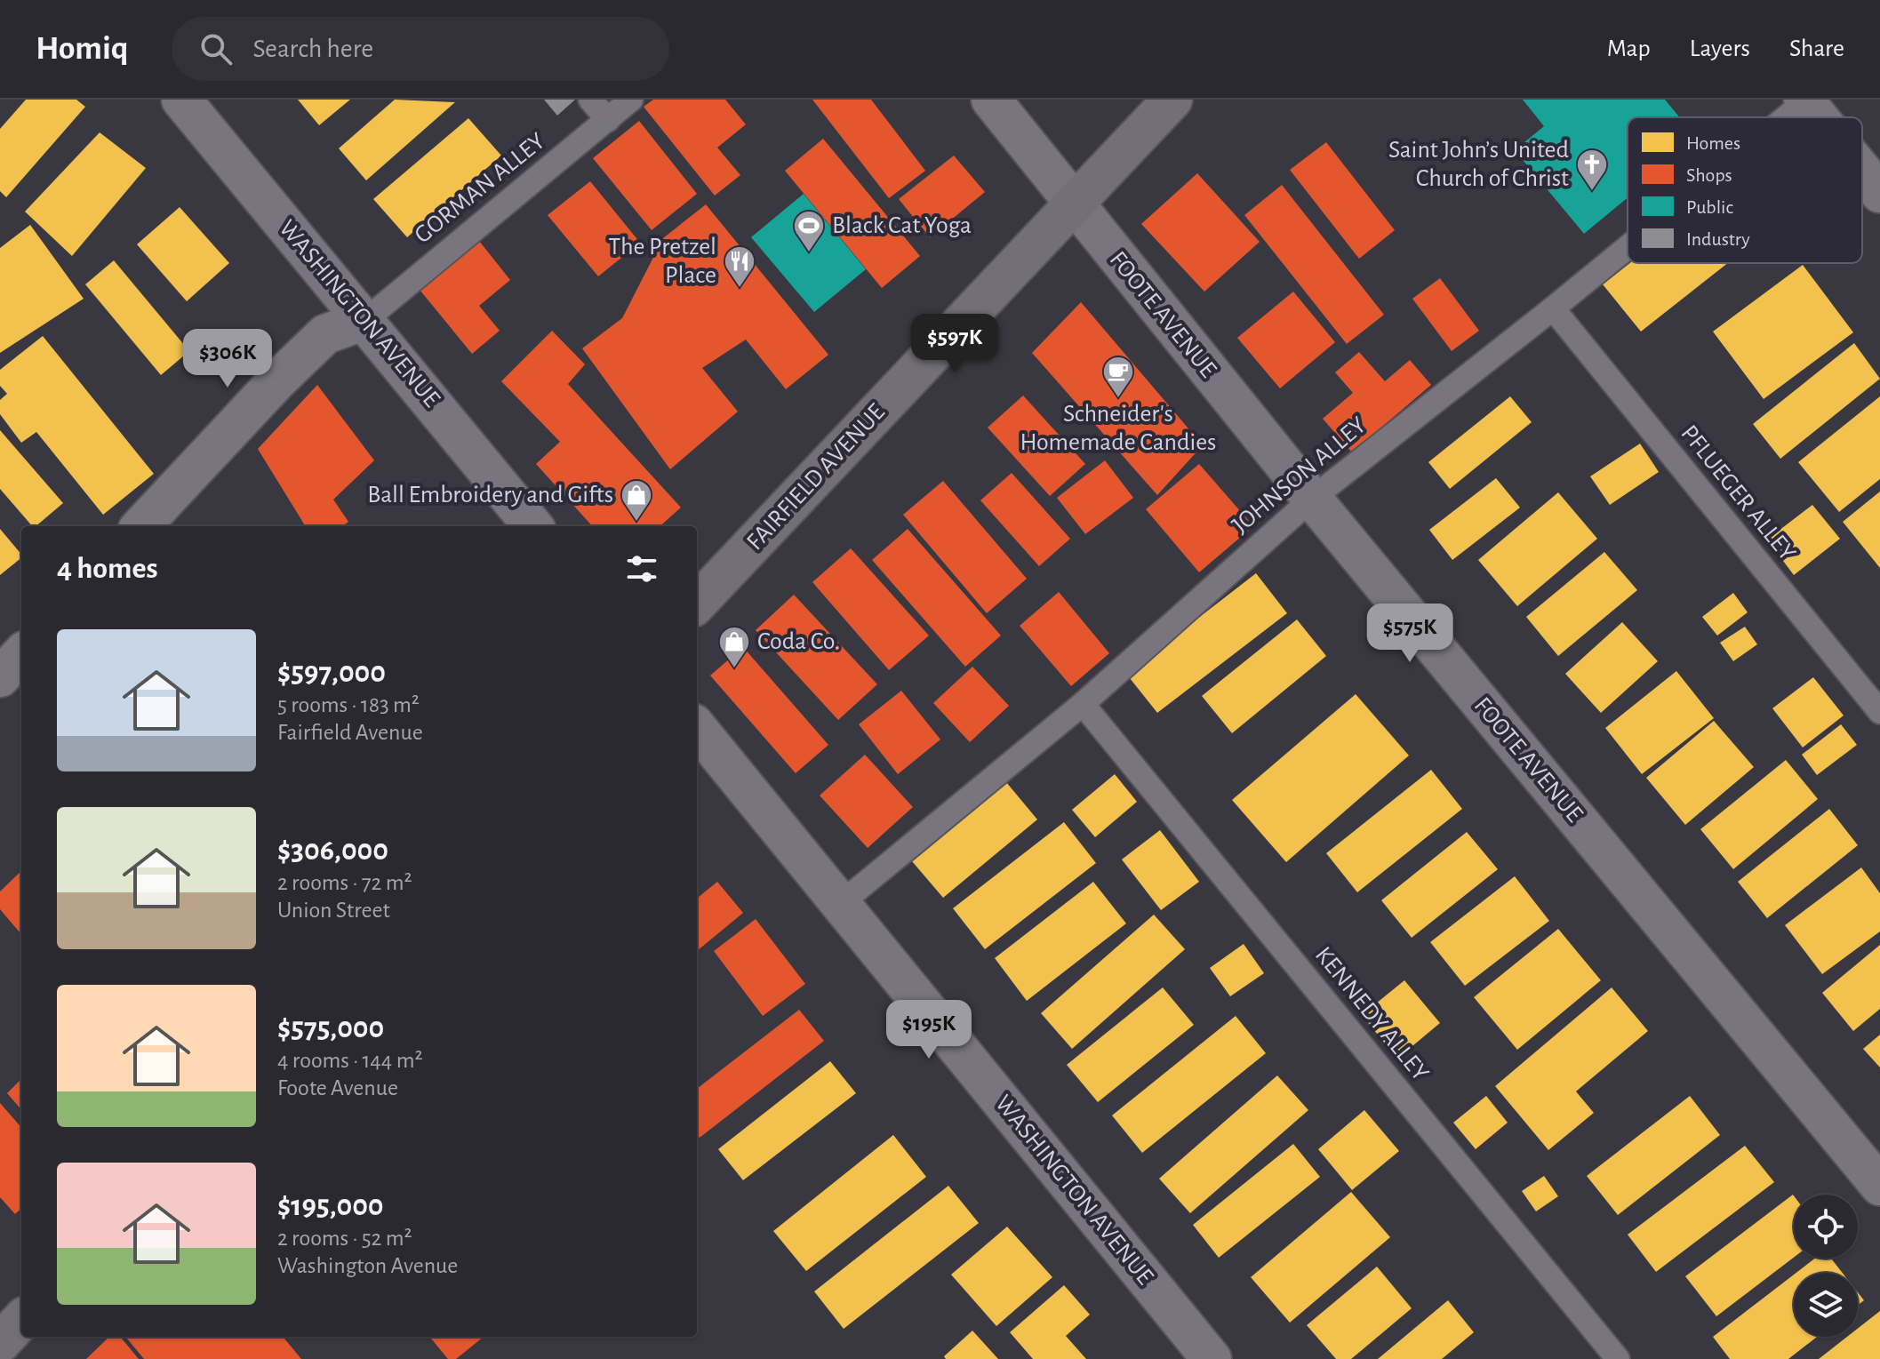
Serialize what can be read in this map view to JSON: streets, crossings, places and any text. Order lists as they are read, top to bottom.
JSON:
{
  "streets": {
    "main road": ["FAIRFIELD AVENUE"],
    "street": ["WASHINGTON AVENUE", "FOOTE AVENUE"],
    "lane": [
      "GORMAN ALLEY",
      "JOHNSON ALLEY",
      "PFLUEGER ALLEY",
      "KENNEDY ALLEY"
    ]
  },
  "crossings": [
    ["GORMAN ALLEY", "WASHINGTON AVENUE"],
    ["WASHINGTON AVENUE", "JOHNSON ALLEY"],
    ["FOOTE AVENUE", "JOHNSON ALLEY"],
    ["FOOTE AVENUE", "FAIRFIELD AVENUE"],
    ["JOHNSON ALLEY", "PFLUEGER ALLEY"],
    ["JOHNSON ALLEY", "KENNEDY ALLEY"]
  ],
  "places": {
    "church": ["Saint John’s United Church of Christ"],
    "sports": ["Black Cat Yoga"],
    "restaurant": ["The Pretzel Place"],
    "cafe": ["Schneider's Homemade Candies"],
    "shop": ["Ball Embroidery and Gifts", "Coda Co."]
  },
  "legend": [
    "Homes",
    "Shops",
    "Public",
    "Industry"
  ],
  "page": {
    "header": "Homiq",
    "search": "Search here",
    "nav": ["Map", "Layers", "Share"],
    "price": [
      "$597K",
      "$306K",
      "$575K",
      "$195K"
    ],
    "heading": "4 homes",
    "list": [
      {
        "name": "$597,000",
        "note": "5 rooms · 183 m² · Fairfield Avenue"
      },
      {
        "name": "$306,000",
        "note": "2 rooms · 72 m² · Union Street"
      },
      {
        "name": "$575,000",
        "note": "4 rooms · 144 m² · Foote Avenue"
      },
      {
        "name": "$195,000",
        "note": "2 rooms · 52 m² · Washington Avenue"
      }
    ]
  }
}
